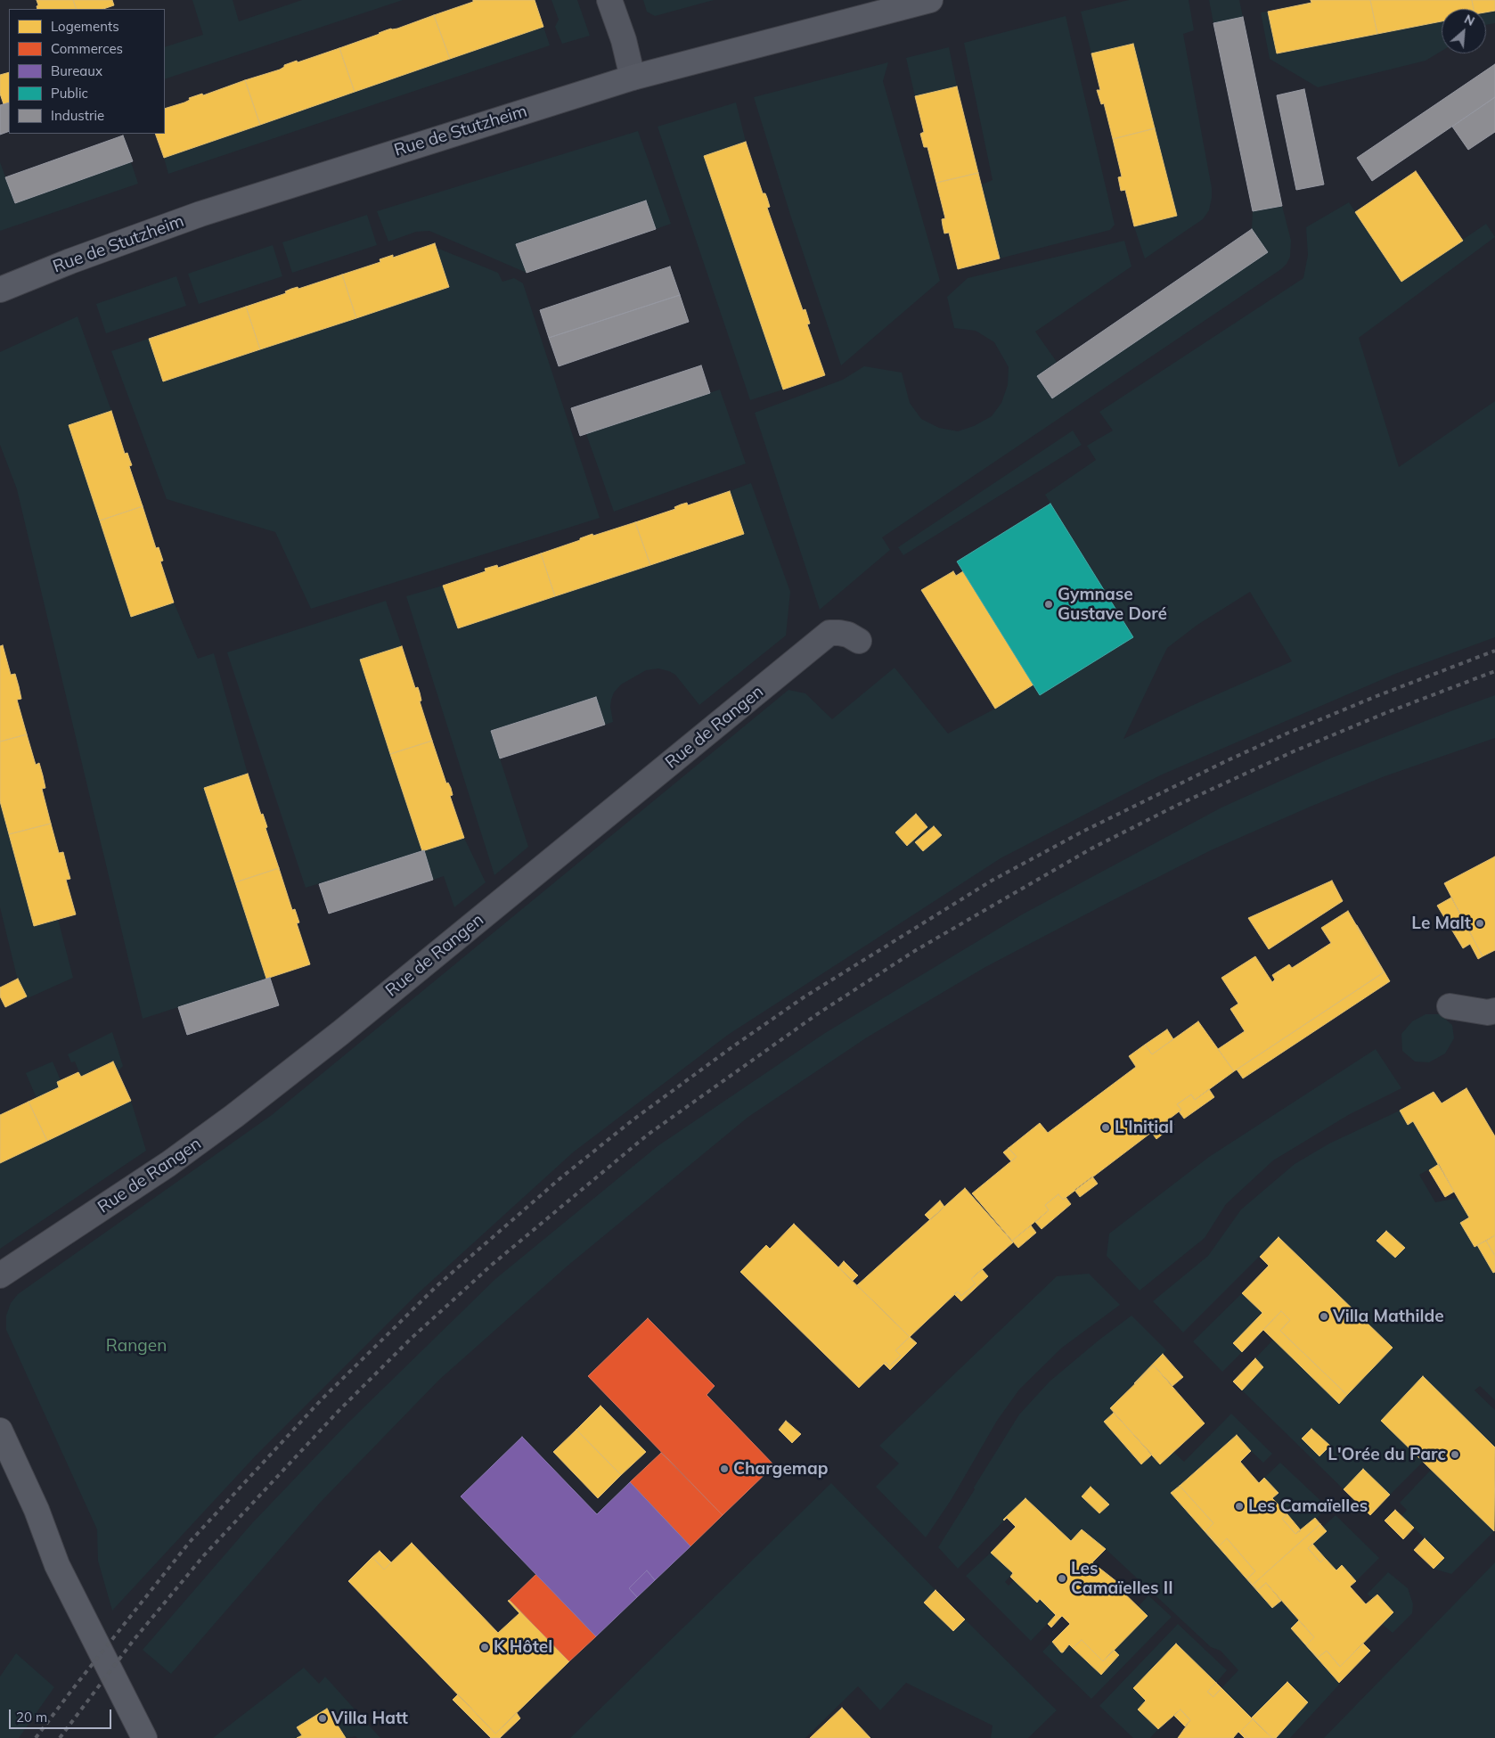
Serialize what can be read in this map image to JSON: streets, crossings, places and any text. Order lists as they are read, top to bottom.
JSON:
{
  "streets": {
    "street": ["Rue de Stutzheim", "Rue de Rangen"]
  },
  "parks": ["Rangen"],
  "places": [
    "Gymnase Gustave Doré",
    "Le Malt",
    "L'Initial",
    "Villa Mathilde",
    "L'Orée du Parc",
    "Chargemap",
    "Les Camaïelles",
    "Les Camaïelles II",
    "K Hôtel",
    "Villa Hatt"
  ],
  "legend": [
    "Logements",
    "Commerces",
    "Bureaux",
    "Public",
    "Industrie"
  ],
  "scale_bar": "20 m",
  "north": "top right"
}
